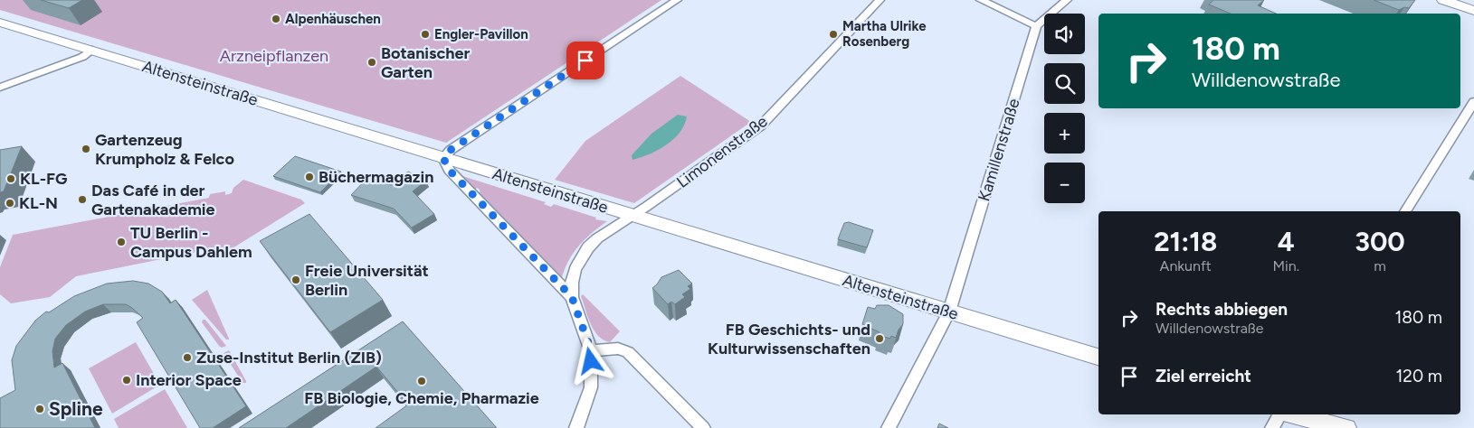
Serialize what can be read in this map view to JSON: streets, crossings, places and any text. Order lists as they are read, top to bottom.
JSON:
{
  "streets": {
    "main road": ["Altensteinstraße"],
    "street": ["Kamillenstraße", "Limonenstraße"]
  },
  "crossings": [
    ["Altensteinstraße", "Kamillenstraße"],
    ["Altensteinstraße", "Limonenstraße"]
  ],
  "parks": ["Arzneipflanzen"],
  "places": [
    "Alpenhäuschen",
    "Engler-Pavillon",
    "Martha Ulrike Rosenberg",
    "Botanischer Garten",
    "Gartenzeug Krumpholz & Felco",
    "Büchermagazin",
    "KL-FG",
    "Das Café in der Gartenakademie",
    "KL-N",
    "TU Berlin - Campus Dahlem",
    "Freie Universität Berlin",
    "FB Geschichts- und Kulturwissenschaften",
    "Zuse-Institut Berlin (ZIB)",
    "Interior Space",
    "FB Biologie, Chemie, Pharmazie",
    "Spline"
  ],
  "page": {
    "map_buttons": ["+", "−"],
    "turn": ["180 m", "Willdenowstraße"],
    "eta": [
      "21:18",
      "Ankunft",
      "4",
      "Min.",
      "300",
      "m"
    ],
    "list": [
      {
        "name": "Rechts abbiegen",
        "note": "Willdenowstraße",
        "value": "180 m"
      },
      {
        "name": "Ziel erreicht",
        "value": "120 m"
      }
    ]
  }
}
